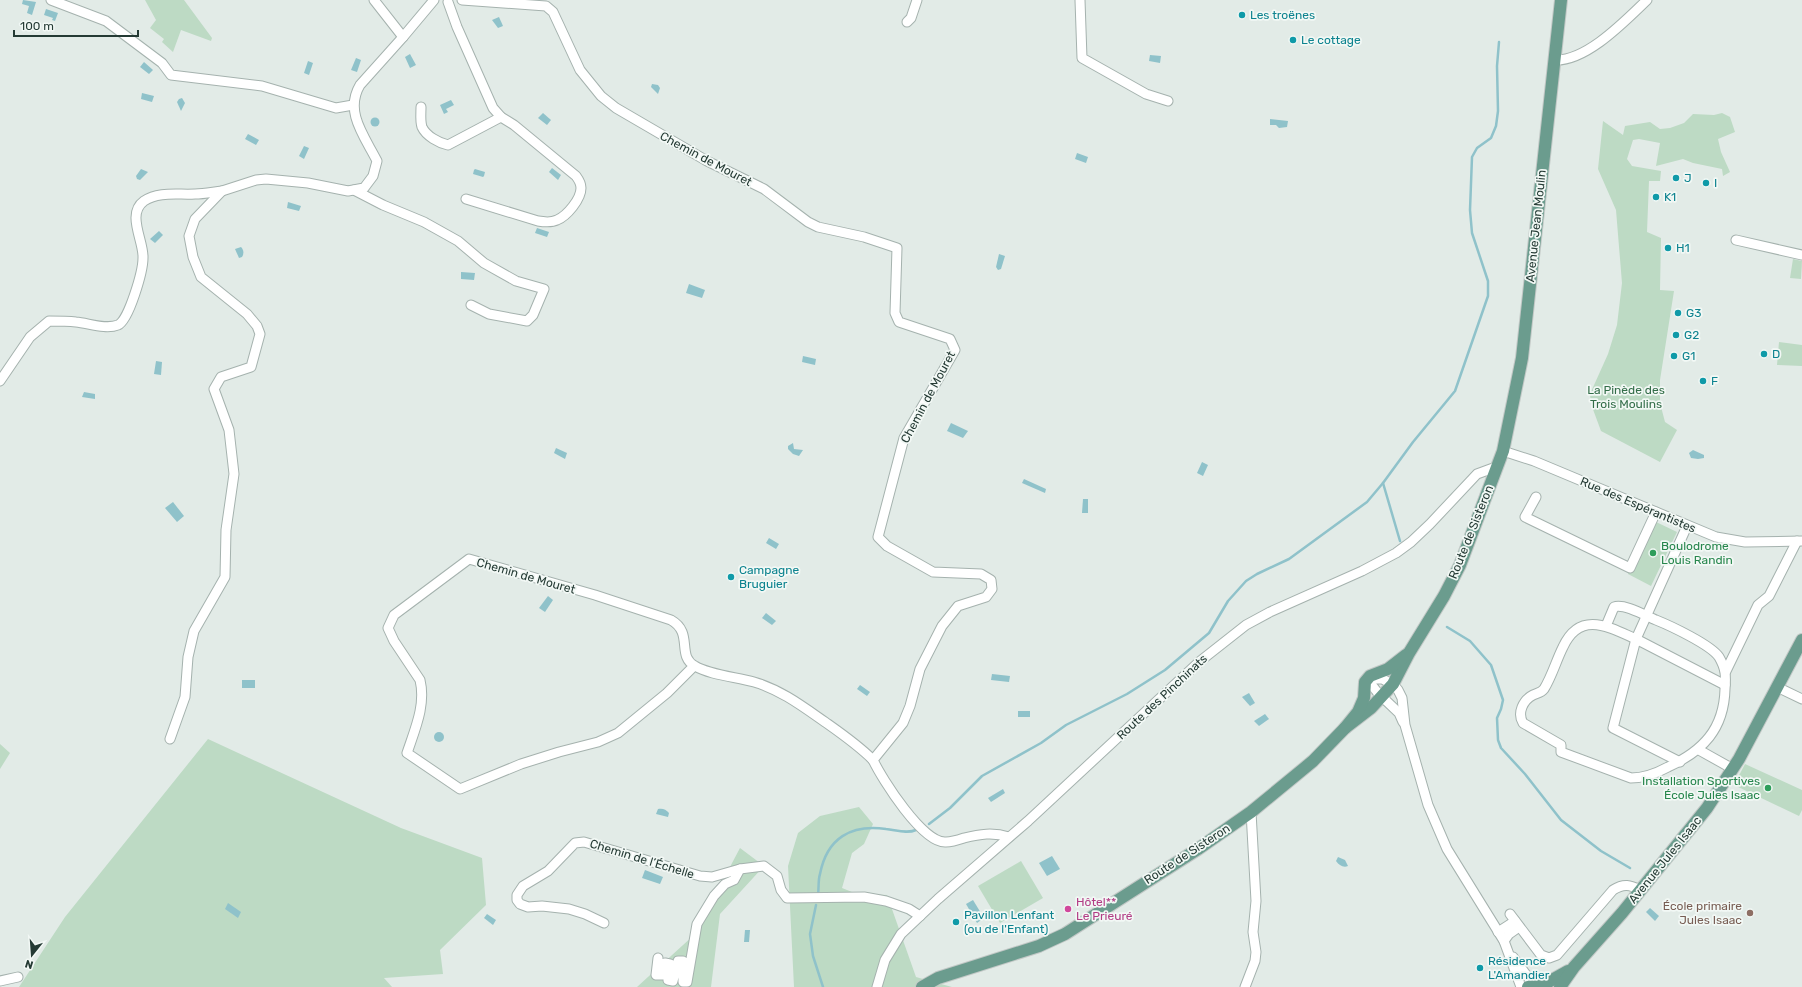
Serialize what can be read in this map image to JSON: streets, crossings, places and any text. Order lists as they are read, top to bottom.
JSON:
{
  "streets": {
    "main road": ["Avenue Jean Moulin", "Route de Sisteron", "Avenue Jules Isaac"],
    "street": [
      "Chemin de Mouret",
      "Rue des Espérantistes",
      "Route des Pinchinats",
      "Chemin de l’Échelle"
    ]
  },
  "crossings": [
    ["Avenue Jean Moulin", "Rue des Espérantistes"],
    ["Avenue Jean Moulin", "Route de Sisteron"],
    ["Rue des Espérantistes", "Route de Sisteron"],
    ["Route de Sisteron", "Route des Pinchinats"],
    ["Route des Pinchinats", "Chemin de l’Échelle"]
  ],
  "parks": ["La Pinède des Trois Moulins"],
  "places": [
    "Les troënes",
    "Le cottage",
    "J",
    "I",
    "K1",
    "H1",
    "G3",
    "G2",
    "D",
    "G1",
    "F",
    "Boulodrome Louis Randin",
    "Campagne Bruguier",
    "Installation Sportives École Jules Isaac",
    "Hôtel** Le Prieuré",
    "École primaire Jules Isaac",
    "Pavillon Lenfant (ou de l'Enfant)",
    "Résidence L'Amandier"
  ],
  "scale_bar": "100 m",
  "north": "bottom"
}
